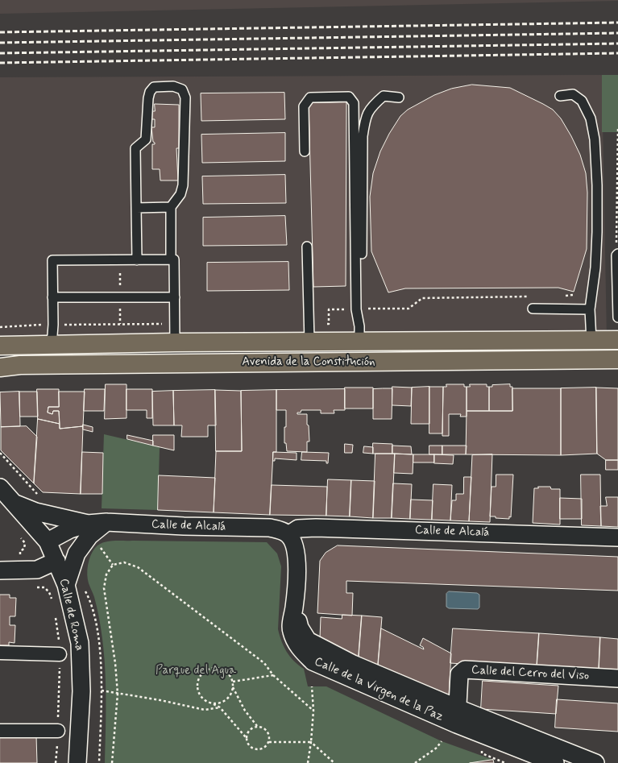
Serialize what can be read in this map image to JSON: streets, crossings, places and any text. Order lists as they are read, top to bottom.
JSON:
{
  "streets": {
    "main road": ["Avenida de la Constitución"],
    "street": [
      "Calle de Alcalá",
      "Calle de Roma",
      "Calle del Cerro del Viso",
      "Calle de la Virgen de la Paz"
    ]
  },
  "crossings": [
    ["Calle de Alcalá", "Calle de Roma"],
    ["Calle de Alcalá", "Calle de la Virgen de la Paz"],
    ["Calle del Cerro del Viso", "Calle de la Virgen de la Paz"]
  ],
  "parks": ["Parque del Agua"]
}
